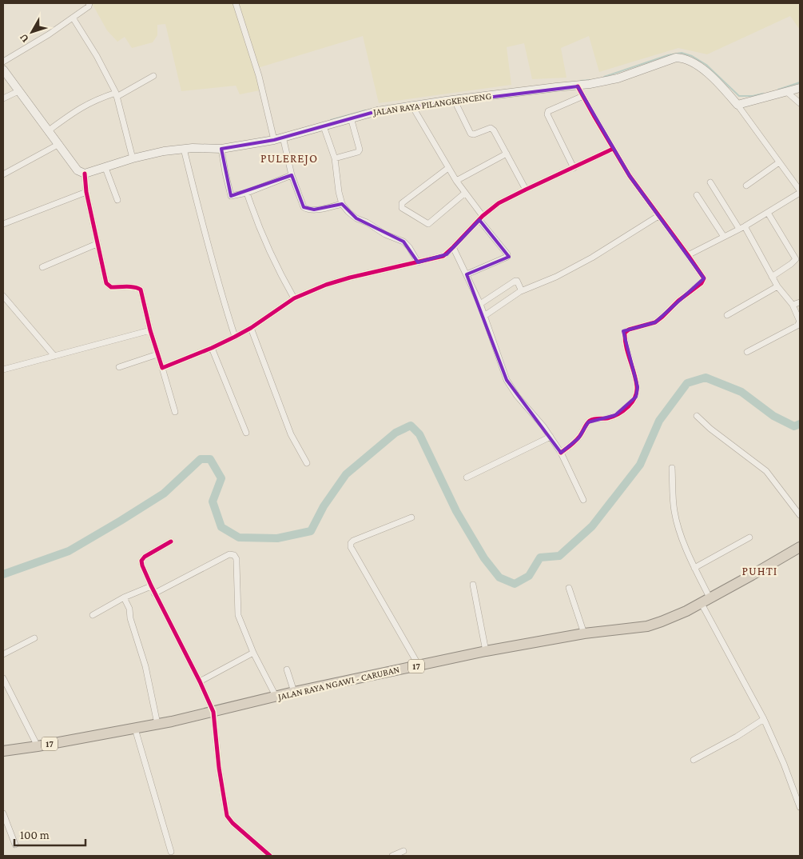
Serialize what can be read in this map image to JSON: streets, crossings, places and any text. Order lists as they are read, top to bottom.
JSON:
{
  "streets": {
    "highway": ["17", "JALAN RAYA NGAWI - CARUBAN"],
    "main road": ["JALAN RAYA PILANGKENCENG"]
  },
  "districts": ["PULEREJO", "PUHTI"],
  "scale_bar": "100 m",
  "north": "bottom left"
}
